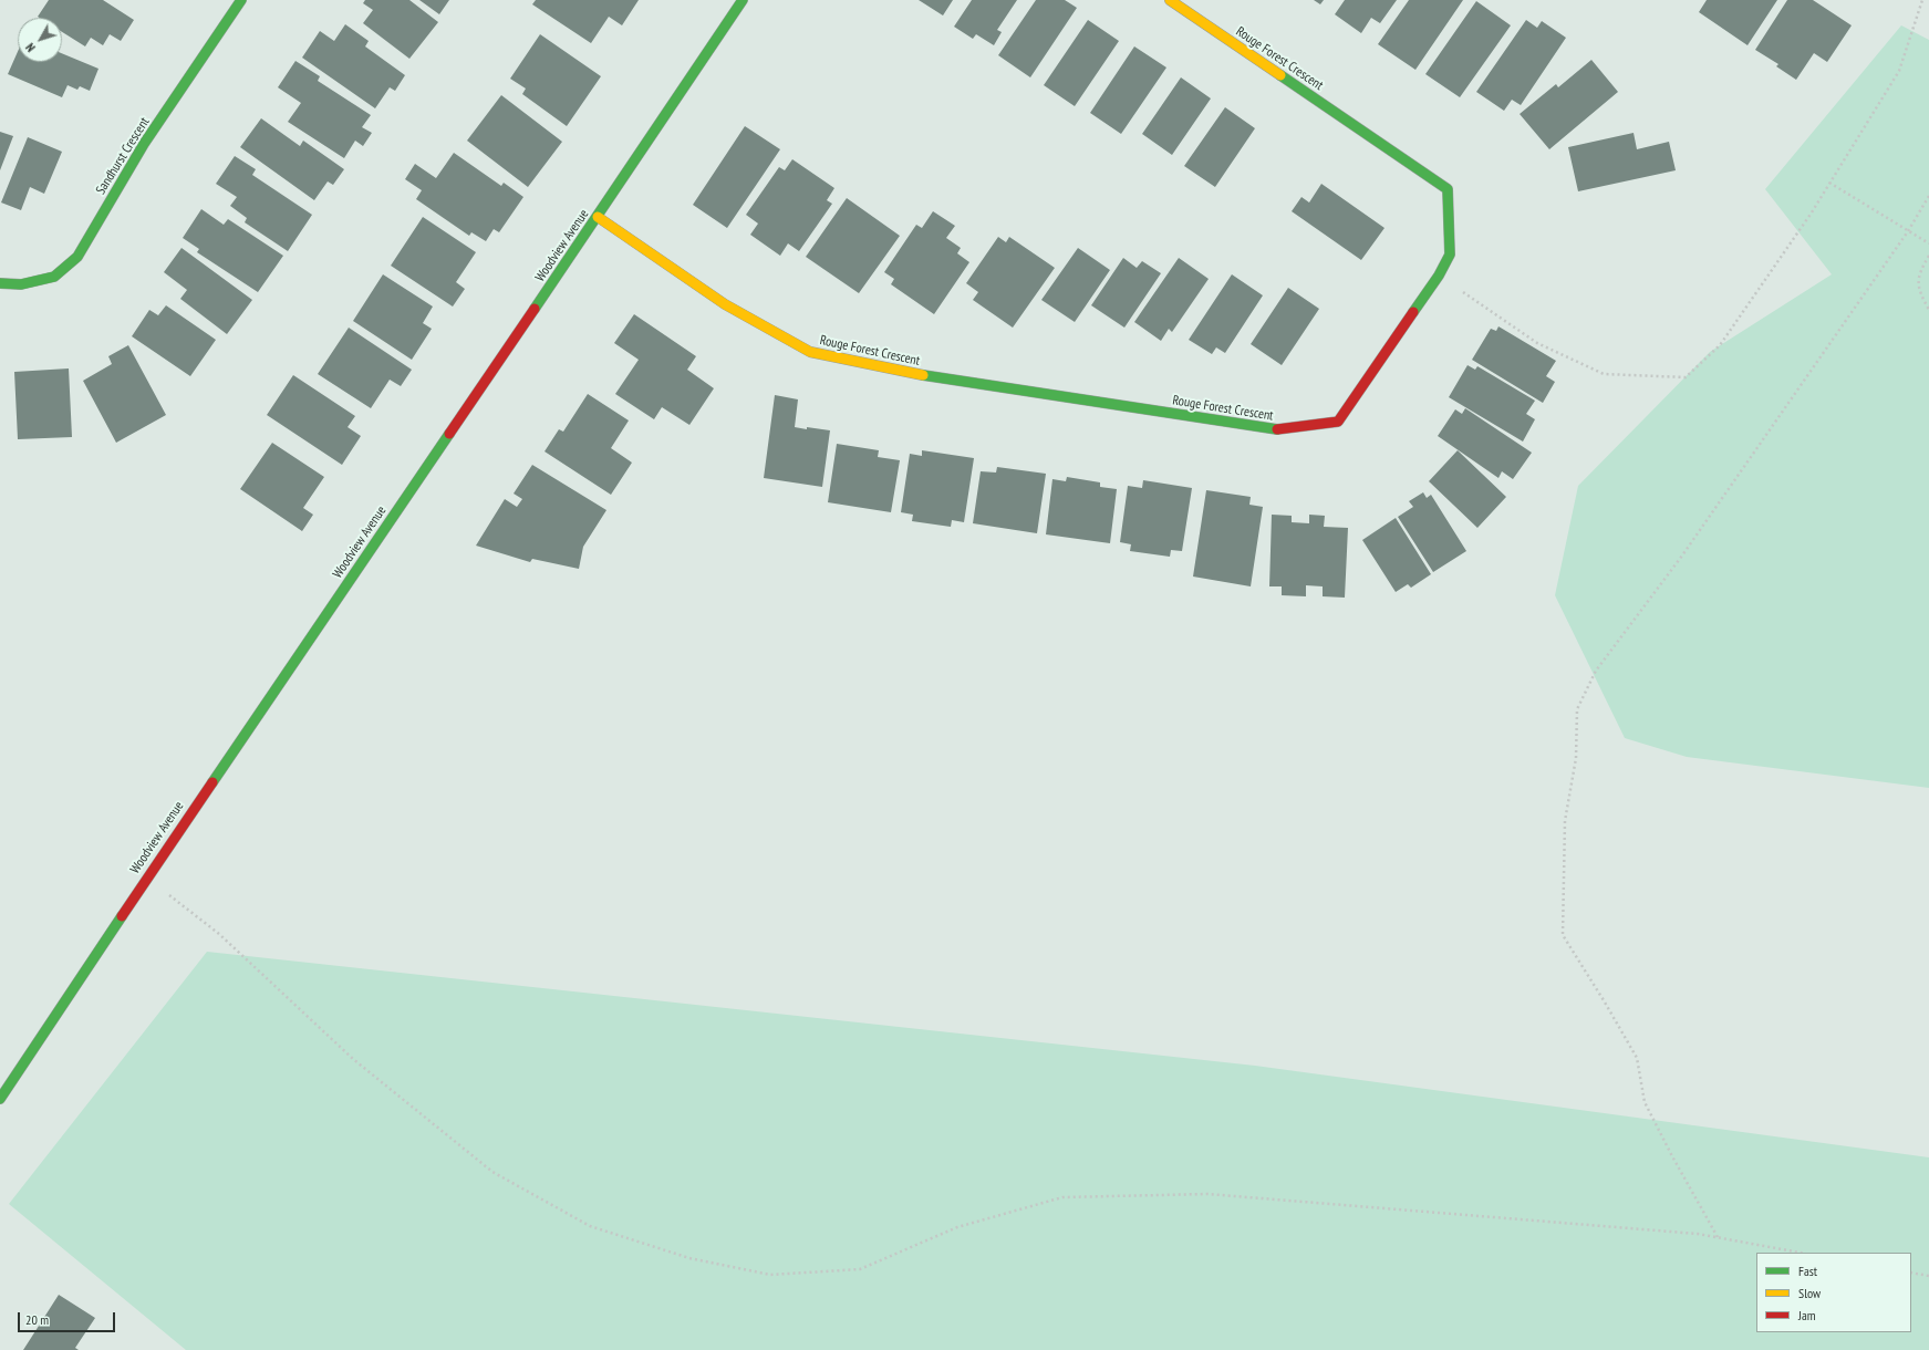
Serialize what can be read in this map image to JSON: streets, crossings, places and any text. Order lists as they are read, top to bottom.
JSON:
{
  "streets": {
    "street": ["Rouge Forest Crescent", "Sandhurst Crescent", "Woodview Avenue"]
  },
  "crossings": [
    ["Rouge Forest Crescent", "Woodview Avenue"]
  ],
  "legend": ["Fast", "Slow", "Jam"],
  "scale_bar": "20 m",
  "north": "bottom left"
}
